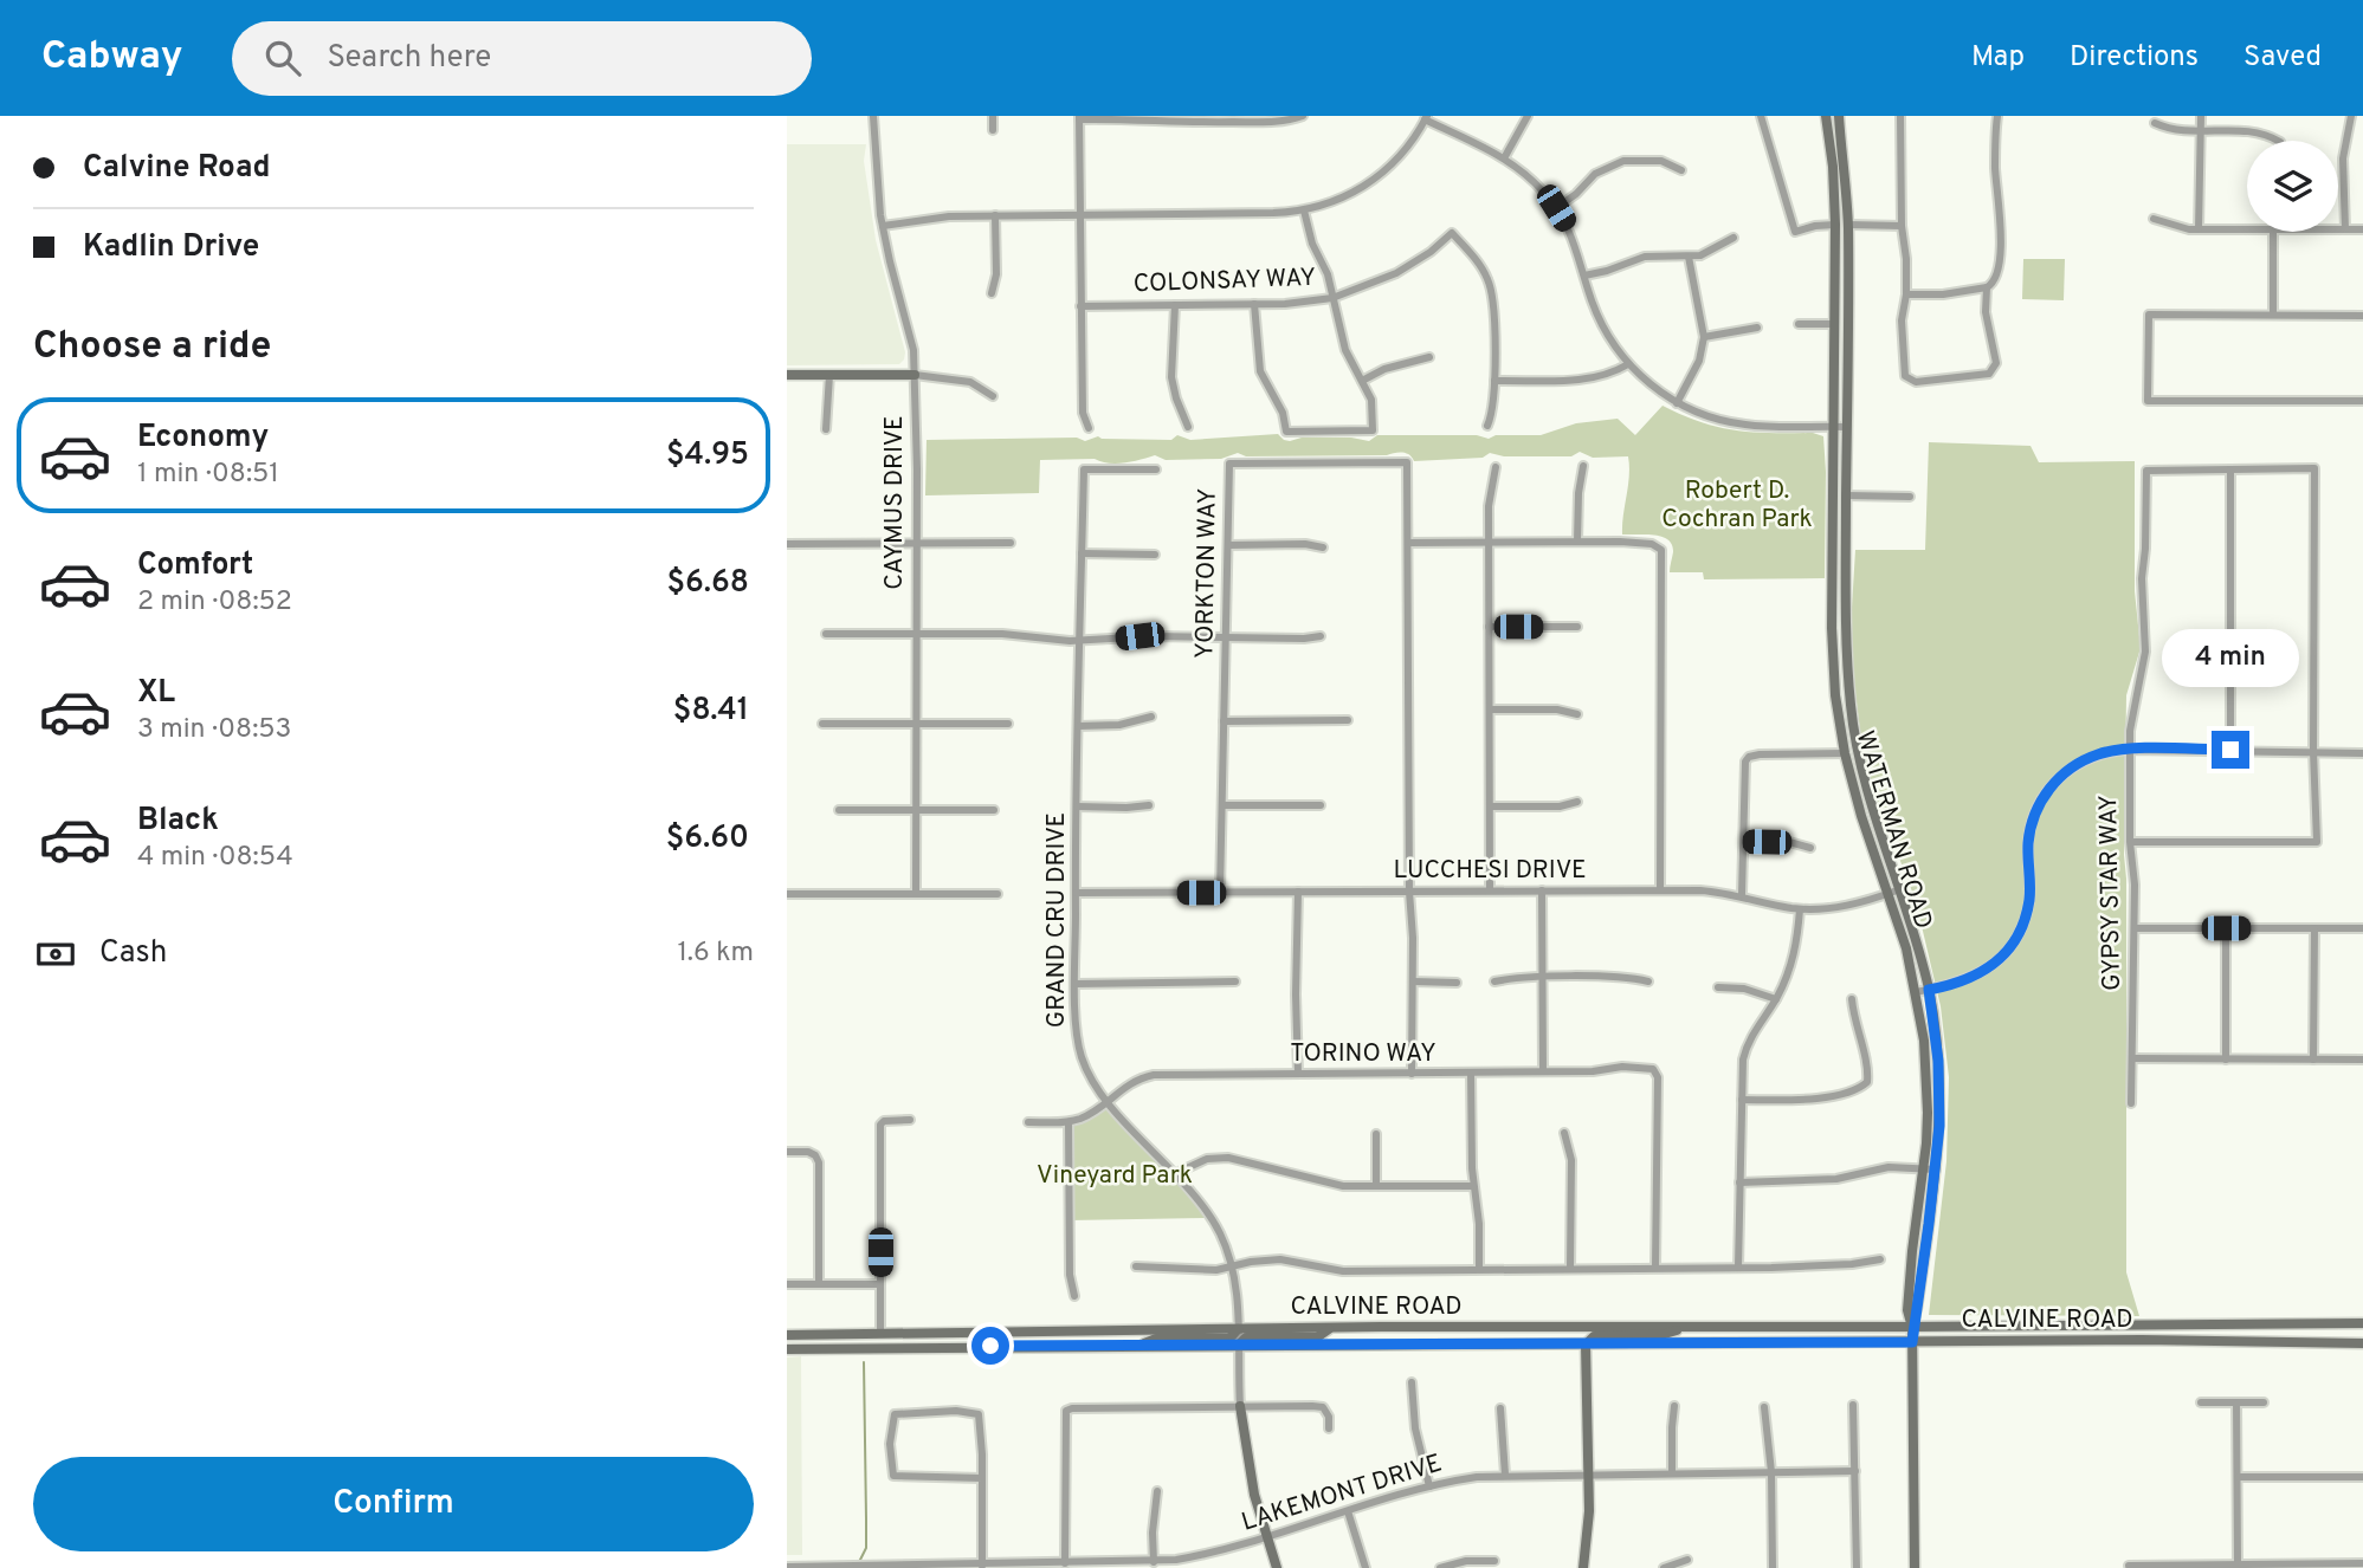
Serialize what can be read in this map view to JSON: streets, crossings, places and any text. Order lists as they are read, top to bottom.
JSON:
{
  "streets": {
    "main road": ["WATERMAN ROAD", "CALVINE ROAD"],
    "street": [
      "COLONSAY WAY",
      "CAYMUS DRIVE",
      "YORKTON WAY",
      "LUCCHESI DRIVE",
      "GYPSY STAR WAY",
      "GRAND CRU DRIVE",
      "TORINO WAY",
      "LAKEMONT DRIVE"
    ]
  },
  "crossings": [
    ["YORKTON WAY", "LUCCHESI DRIVE"],
    ["WATERMAN ROAD", "LUCCHESI DRIVE"],
    ["WATERMAN ROAD", "CALVINE ROAD"],
    ["LUCCHESI DRIVE", "GRAND CRU DRIVE"],
    ["GRAND CRU DRIVE", "TORINO WAY"],
    ["GRAND CRU DRIVE", "CALVINE ROAD"]
  ],
  "parks": ["Robert D. Cochran Park", "Vineyard Park"],
  "page": {
    "header": "Cabway",
    "search": "Search here",
    "nav": ["Map", "Directions", "Saved"],
    "banner": ["Calvine Road", "Kadlin Drive"],
    "heading": "Choose a ride",
    "list": [
      {
        "name": "Economy",
        "note": "1 min · 08:51",
        "value": "$4.95"
      },
      {
        "name": "Comfort",
        "note": "2 min · 08:52",
        "value": "$6.68"
      },
      {
        "name": "XL",
        "note": "3 min · 08:53",
        "value": "$8.41"
      },
      {
        "name": "Black",
        "note": "4 min · 08:54",
        "value": "$6.60"
      }
    ],
    "bubble": "4 min",
    "pay": ["Cash", "1.6 km"],
    "buttons": "Confirm"
  }
}
